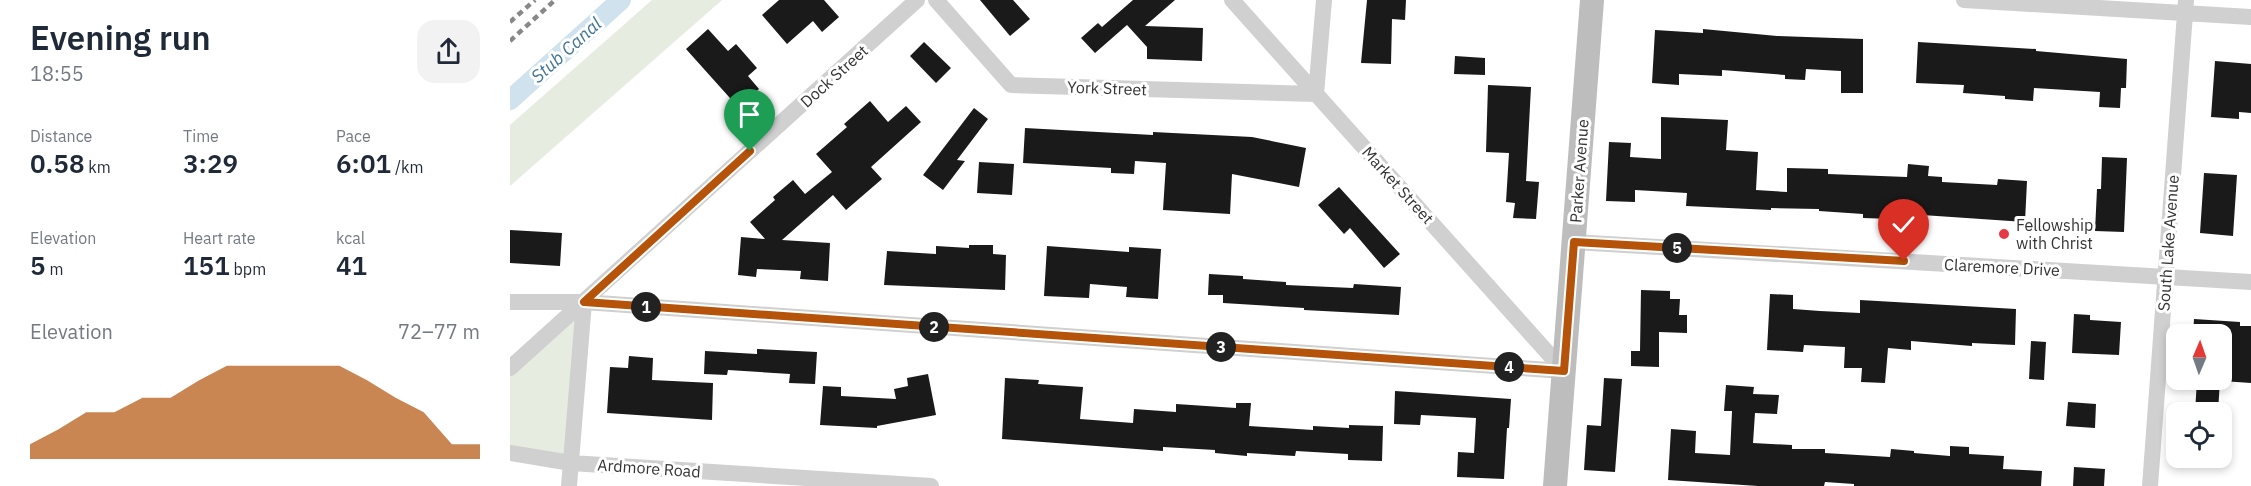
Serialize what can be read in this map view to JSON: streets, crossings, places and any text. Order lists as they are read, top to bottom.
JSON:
{
  "streets": {
    "street": [
      "Dock Street",
      "York Street",
      "Parker Avenue",
      "Market Street",
      "South Lake Avenue",
      "Claremore Drive",
      "Ardmore Road"
    ]
  },
  "crossings": [
    ["York Street", "Market Street"],
    ["Parker Avenue", "Market Street"],
    ["Parker Avenue", "Claremore Drive"],
    ["South Lake Avenue", "Claremore Drive"]
  ],
  "water": ["Stub Canal"],
  "places": ["Fellowship with Christ"],
  "north": "top",
  "page": {
    "heading": ["Evening run", "18:55"],
    "stats": [
      ["Distance", "0.58 km"],
      ["Time", "3:29"],
      ["Pace", "6:01 /km"],
      ["Elevation", "5 m"],
      ["Heart rate", "151 bpm"],
      ["kcal", "41"]
    ],
    "pins": [
      "5",
      "1",
      "2",
      "3",
      "4"
    ],
    "chart": ["Elevation", "72–77 m"]
  }
}
